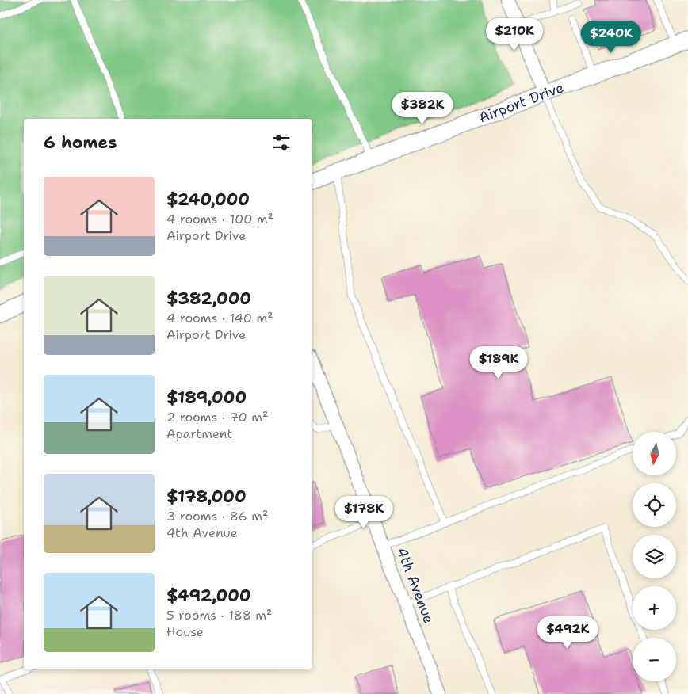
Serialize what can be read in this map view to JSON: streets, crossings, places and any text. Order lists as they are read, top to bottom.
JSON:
{
  "streets": {
    "street": ["Airport Drive", "4th Avenue"]
  },
  "north": "bottom",
  "page": {
    "price": [
      "$210K",
      "$240K",
      "$382K",
      "$189K",
      "$178K",
      "$492K"
    ],
    "heading": "6 homes",
    "list": [
      {
        "name": "$240,000",
        "note": "4 rooms · 100 m² · Airport Drive"
      },
      {
        "name": "$382,000",
        "note": "4 rooms · 140 m² · Airport Drive"
      },
      {
        "name": "$189,000",
        "note": "2 rooms · 70 m² · Apartment"
      },
      {
        "name": "$178,000",
        "note": "3 rooms · 86 m² · 4th Avenue"
      },
      {
        "name": "$492,000",
        "note": "5 rooms · 188 m² · House"
      }
    ],
    "map_buttons": ["+", "−"]
  }
}
